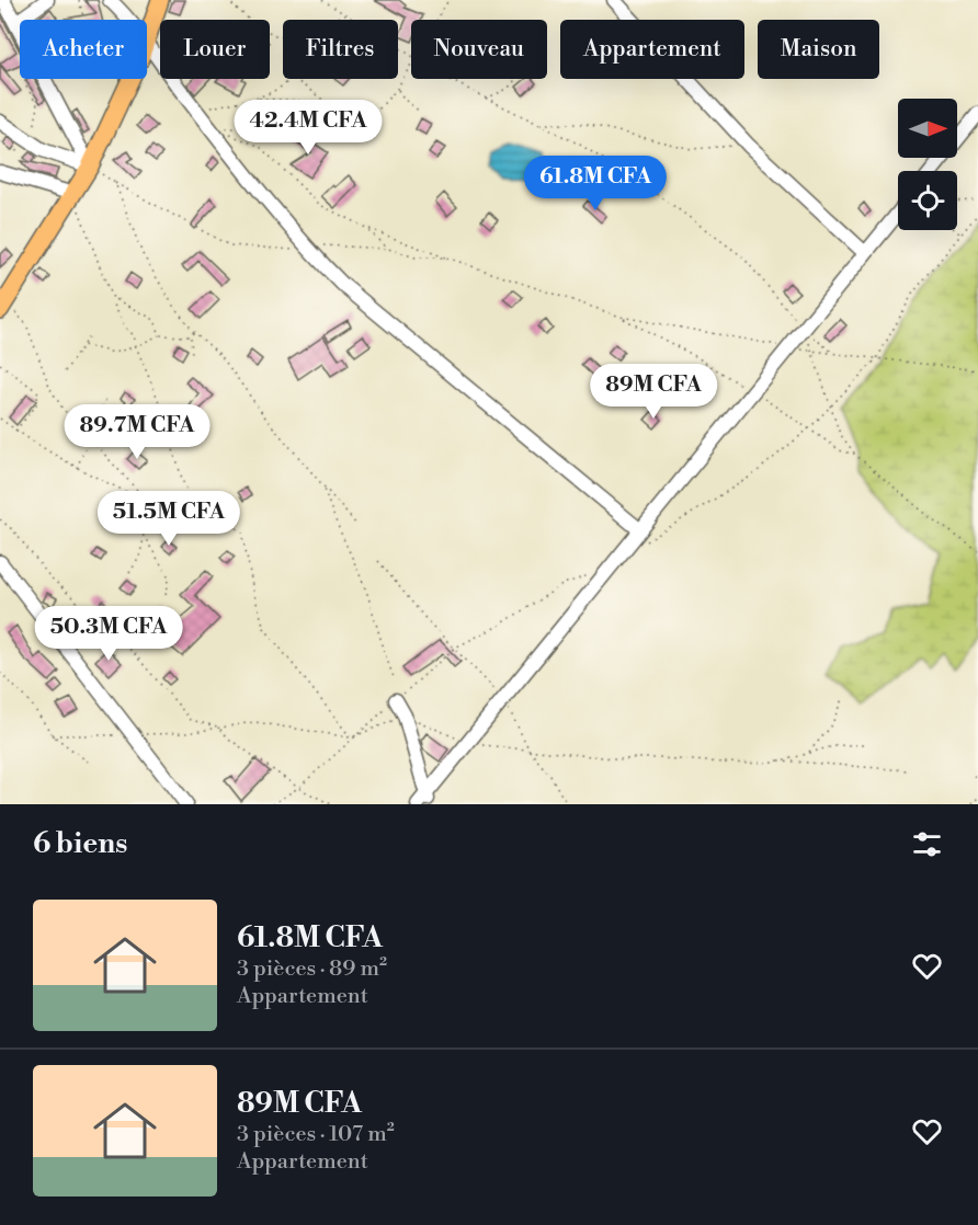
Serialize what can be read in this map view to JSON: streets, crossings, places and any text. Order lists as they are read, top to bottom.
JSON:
{
  "north": "right",
  "page": {
    "chip": [
      "Acheter",
      "Louer",
      "Filtres",
      "Nouveau",
      "Appartement",
      "Maison"
    ],
    "price": [
      "42.4M CFA",
      "61.8M CFA",
      "89M CFA",
      "89.7M CFA",
      "51.5M CFA",
      "50.3M CFA"
    ],
    "heading": "6 biens",
    "list": [
      {
        "name": "61.8M CFA",
        "note": "3 pièces · 89 m² · Appartement"
      },
      {
        "name": "89M CFA",
        "note": "3 pièces · 107 m² · Appartement"
      }
    ]
  }
}
